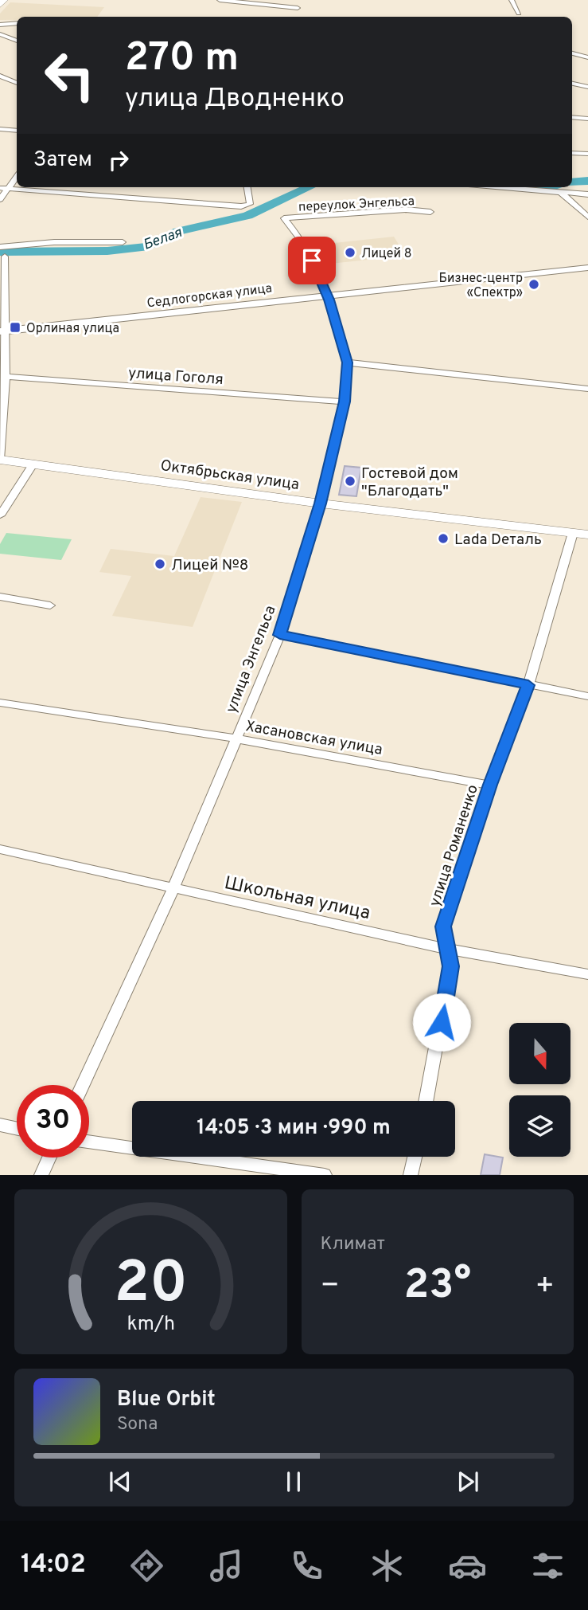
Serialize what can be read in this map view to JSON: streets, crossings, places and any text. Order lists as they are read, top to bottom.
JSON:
{
  "streets": {
    "main road": ["Октябрьская улица"],
    "street": [
      "переулок Энгельса",
      "Седлогорская улица",
      "улица Гоголя",
      "улица Энгельса",
      "Хасановская улица",
      "улица Романенко",
      "Школьная улица"
    ]
  },
  "crossings": [
    ["переулок Энгельса", "улица Энгельса"],
    ["Седлогорская улица", "улица Энгельса"],
    ["улица Гоголя", "улица Энгельса"],
    ["Октябрьская улица", "улица Энгельса"],
    ["Октябрьская улица", "улица Романенко"],
    ["улица Энгельса", "Хасановская улица"],
    ["улица Энгельса", "Школьная улица"],
    ["Хасановская улица", "улица Романенко"],
    ["улица Романенко", "Школьная улица"]
  ],
  "water": ["Белая"],
  "places": {
    "other": [
      "Лицей 8",
      "Бизнес-центр «Спектр»",
      "Гостевой дом \"Благодать\"",
      "Lada Dеталь",
      "Лицей №8"
    ],
    "transit": ["Орлиная улица"]
  },
  "north": "bottom",
  "page": {
    "turn": ["270 m", "улица Дводненко"],
    "then": "Затем",
    "limit": "30",
    "trip": "14:05 · 3 мин · 990 m",
    "tile": "Климат",
    "heat": ["−", "23°", "+"],
    "song": ["Blue Orbit", "Sona"],
    "tabs": "14:02",
    "gauge": ["20", "km/h"]
  }
}
